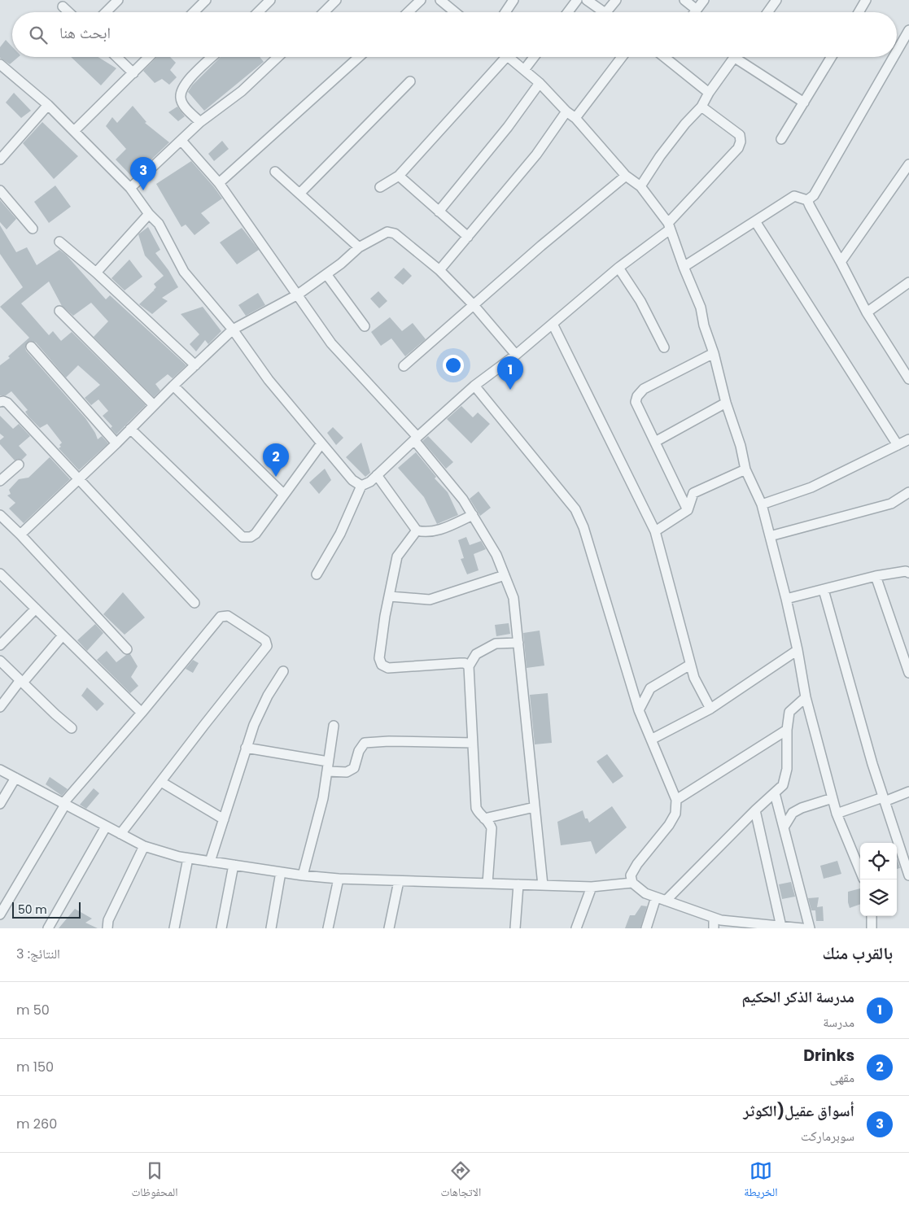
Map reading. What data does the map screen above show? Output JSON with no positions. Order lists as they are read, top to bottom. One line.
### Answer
{"scale_bar":"50 m","page":{"search":"ابحث هنا","pins":["3","1","2"],"scale":"50 m","heading":["بالقرب منك","النتائج: 3"],"list":[{"mark":"1","name":"مدرسة الذكر الحكيم","note":"مدرسة","value":"50 m"},{"mark":"2","name":"Drinks","note":"مقهى","value":"150 m"},{"mark":"3","name":"أسواق عقيل(الكوثر","note":"سوبرماركت","value":"260 m"}],"nav":["الخريطة","الاتجاهات","المحفوظات"]}}
